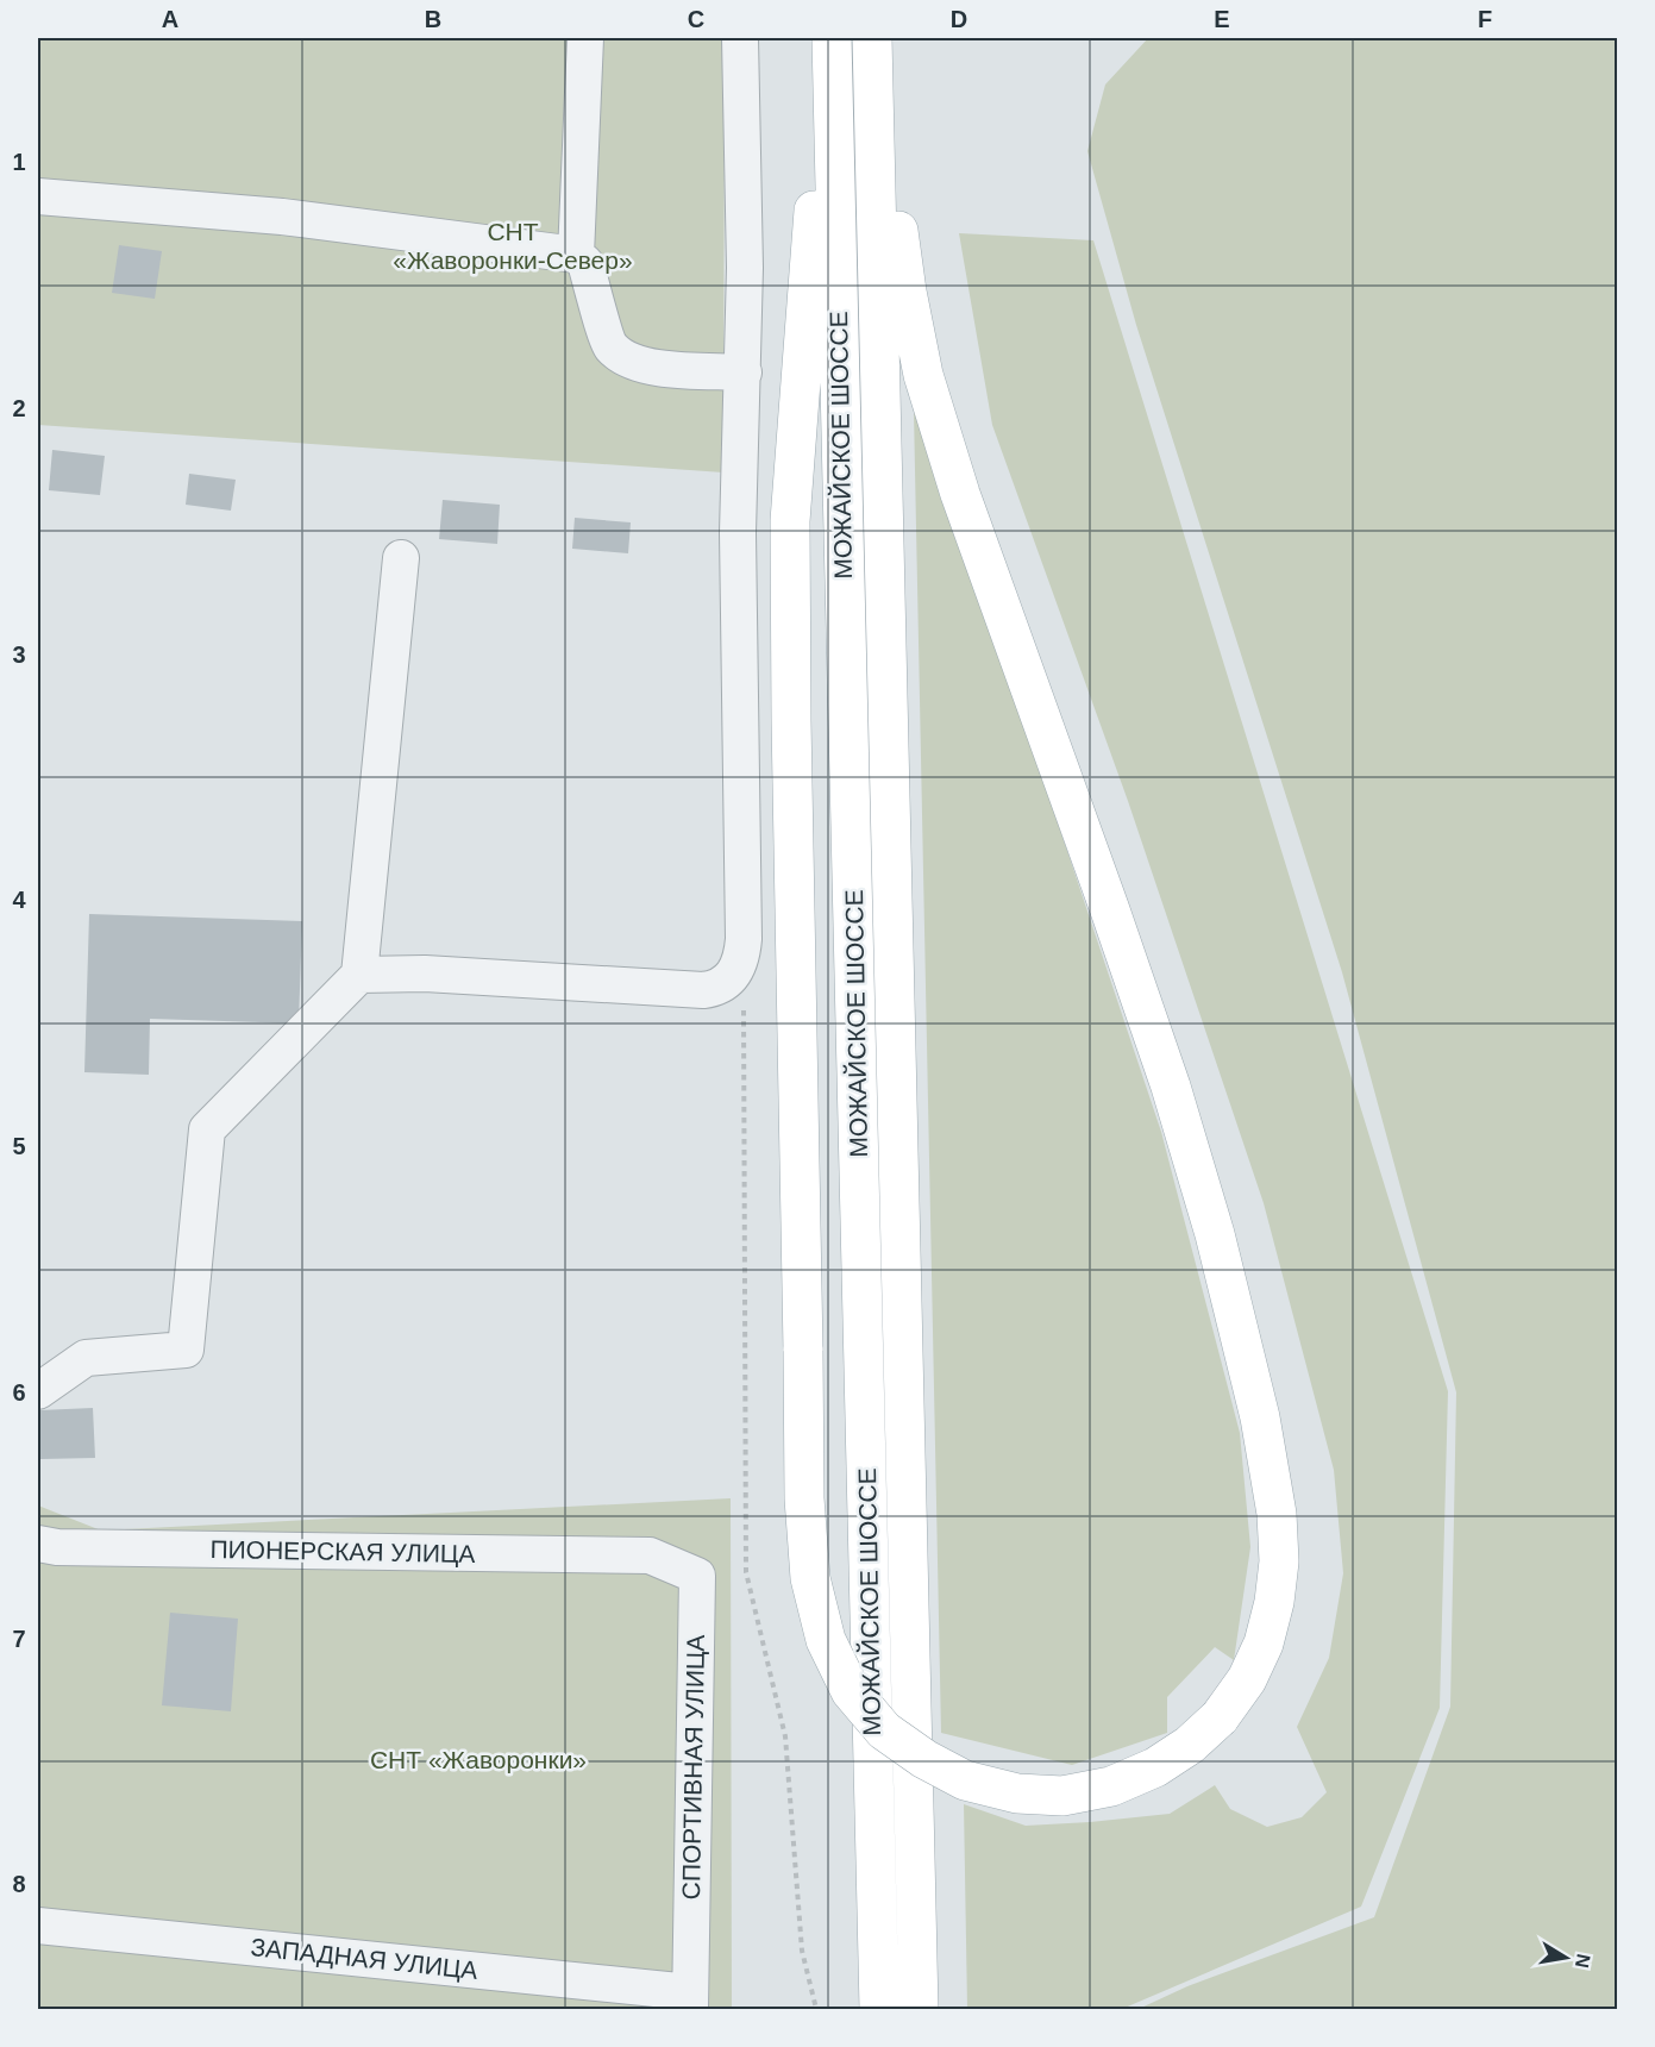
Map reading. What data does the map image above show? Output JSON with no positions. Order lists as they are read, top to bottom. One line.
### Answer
{"streets":{"main road":["МОЖАЙСКОЕ ШОССЕ"],"street":["ПИОНЕРСКАЯ УЛИЦА","СПОРТИВНАЯ УЛИЦА","ЗАПАДНАЯ УЛИЦА"]},"crossings":[["ПИОНЕРСКАЯ УЛИЦА","СПОРТИВНАЯ УЛИЦА"],["СПОРТИВНАЯ УЛИЦА","ЗАПАДНАЯ УЛИЦА"]],"parks":["СНТ «Жаворонки-Север»","СНТ «Жаворонки»"],"north":"right","grid":{"columns":["A","B","C","D","E","F"],"rows":["1","2","3","4","5","6","7","8"]}}
